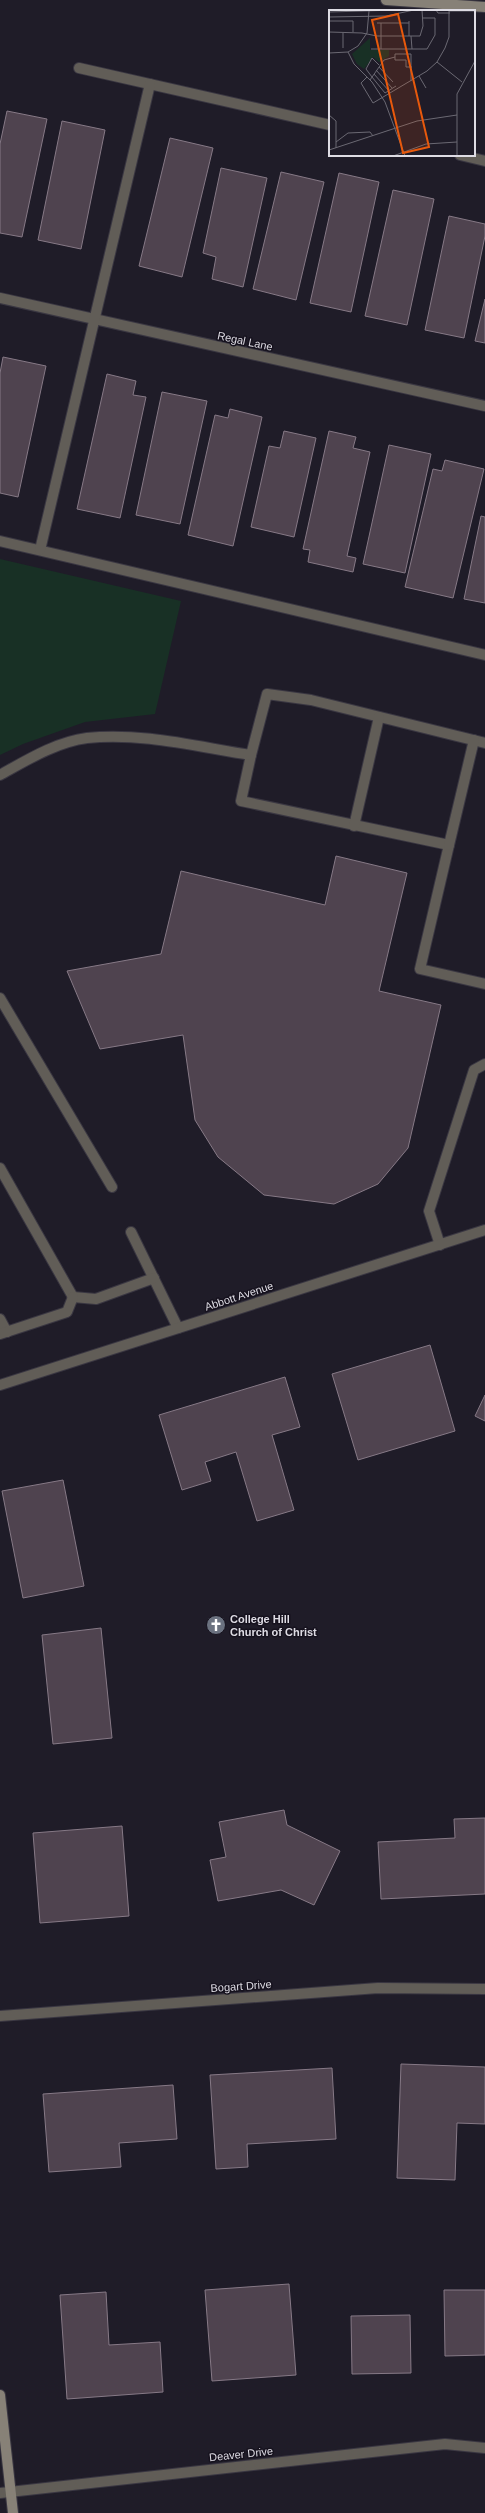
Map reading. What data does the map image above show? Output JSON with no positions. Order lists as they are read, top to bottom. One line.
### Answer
{"streets":{"street":["Regal Lane","Abbott Avenue","Bogart Drive","Deaver Drive"]},"places":{"church":["College Hill Church of Christ"]}}
